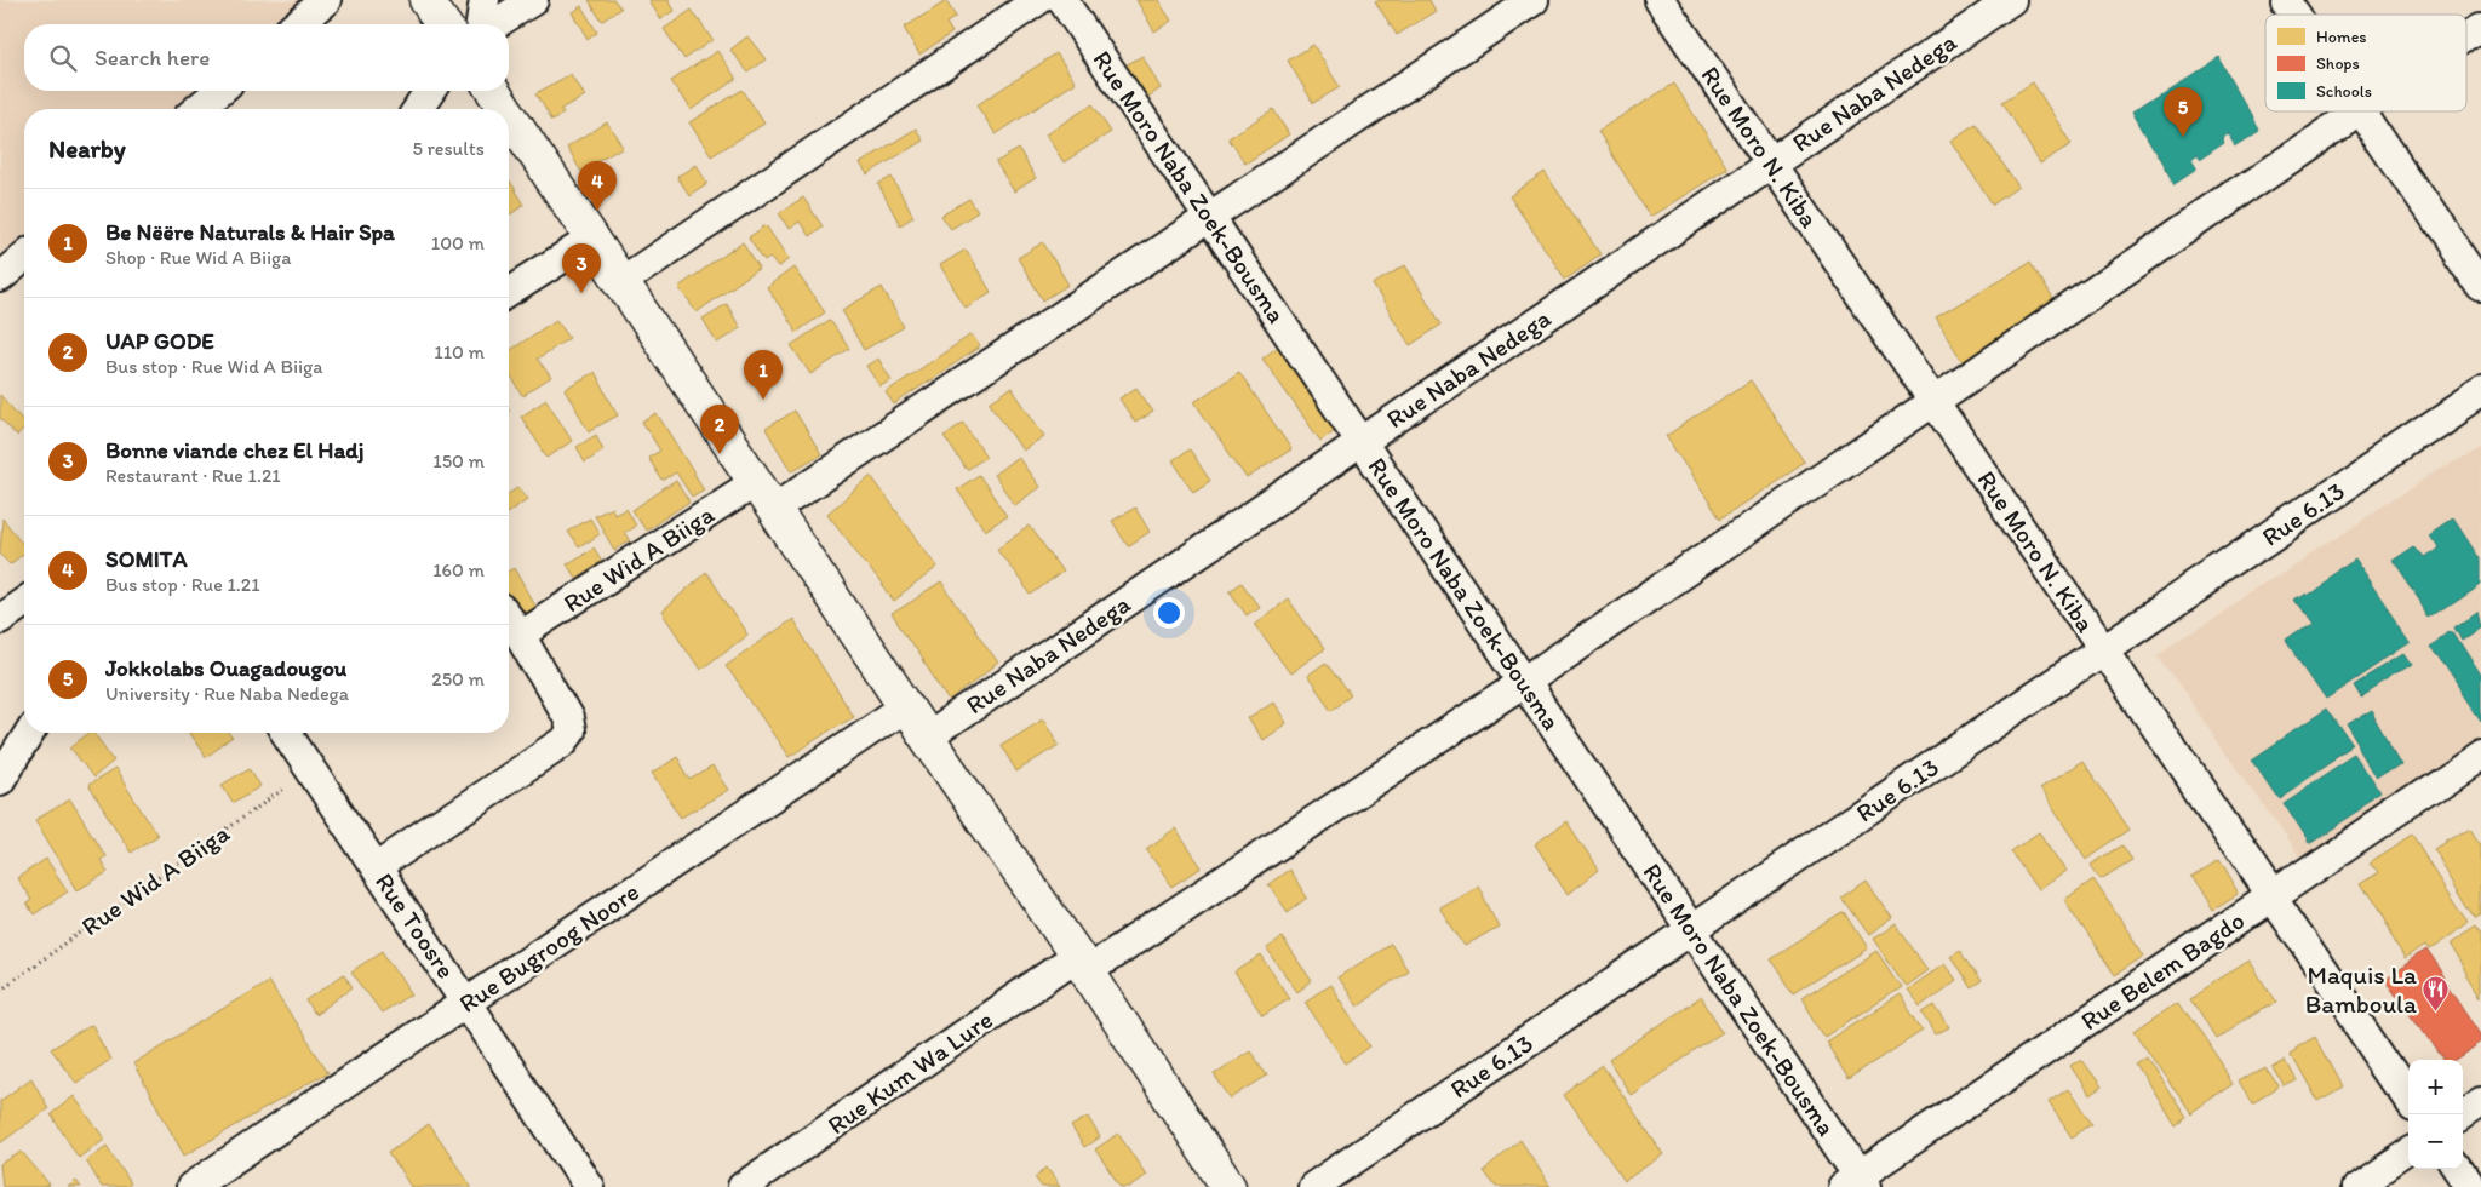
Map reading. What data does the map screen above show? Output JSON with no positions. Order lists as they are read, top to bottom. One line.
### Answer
{"streets":{"street":["Rue Naba Nedega","Rue Moro N. Kiba","Rue Moro Naba Zoek-Bousma","Rue 6.13","Rue Wid A Biiga","Rue Toosre","Rue Bugroog Noore","Rue Belem Bagdo","Rue Kum Wa Lure"]},"crossings":[["Rue Naba Nedega","Rue Moro N. Kiba"],["Rue Naba Nedega","Rue Moro Naba Zoek-Bousma"],["Rue Moro N. Kiba","Rue 6.13"],["Rue Moro N. Kiba","Rue Belem Bagdo"],["Rue Moro N. Kiba","Rue Kum Wa Lure"],["Rue Moro Naba Zoek-Bousma","Rue 6.13"],["Rue Moro Naba Zoek-Bousma","Rue Belem Bagdo"],["Rue Moro Naba Zoek-Bousma","Rue Kum Wa Lure"],["Rue Wid A Biiga","Rue Toosre"],["Rue Toosre","Rue Bugroog Noore"]],"places":{"restaurant":["Maquis La Bamboula"]},"legend":["Homes","Shops","Schools"],"page":{"search":"Search here","pins":["5","4","3","1","2"],"heading":["Nearby","5 results"],"list":[{"mark":"1","name":"Be Nëëre Naturals & Hair Spa","note":"Shop · Rue Wid A Biiga","value":"100 m"},{"mark":"2","name":"UAP GODE","note":"Bus stop · Rue Wid A Biiga","value":"110 m"},{"mark":"3","name":"Bonne viande chez El Hadj","note":"Restaurant · Rue 1.21","value":"150 m"},{"mark":"4","name":"SOMITA","note":"Bus stop · Rue 1.21","value":"160 m"},{"mark":"5","name":"Jokkolabs Ouagadougou","note":"University · Rue Naba Nedega","value":"250 m"}],"map_buttons":["+","−"]}}
